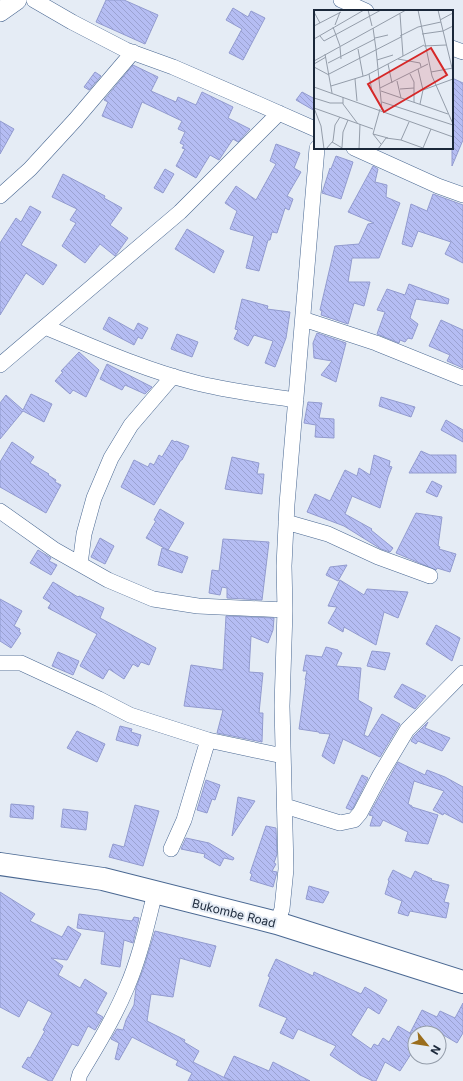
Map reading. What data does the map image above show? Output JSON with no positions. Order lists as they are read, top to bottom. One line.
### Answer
{"streets":{"main road":["Bukombe Road"]},"north":"bottom right"}
